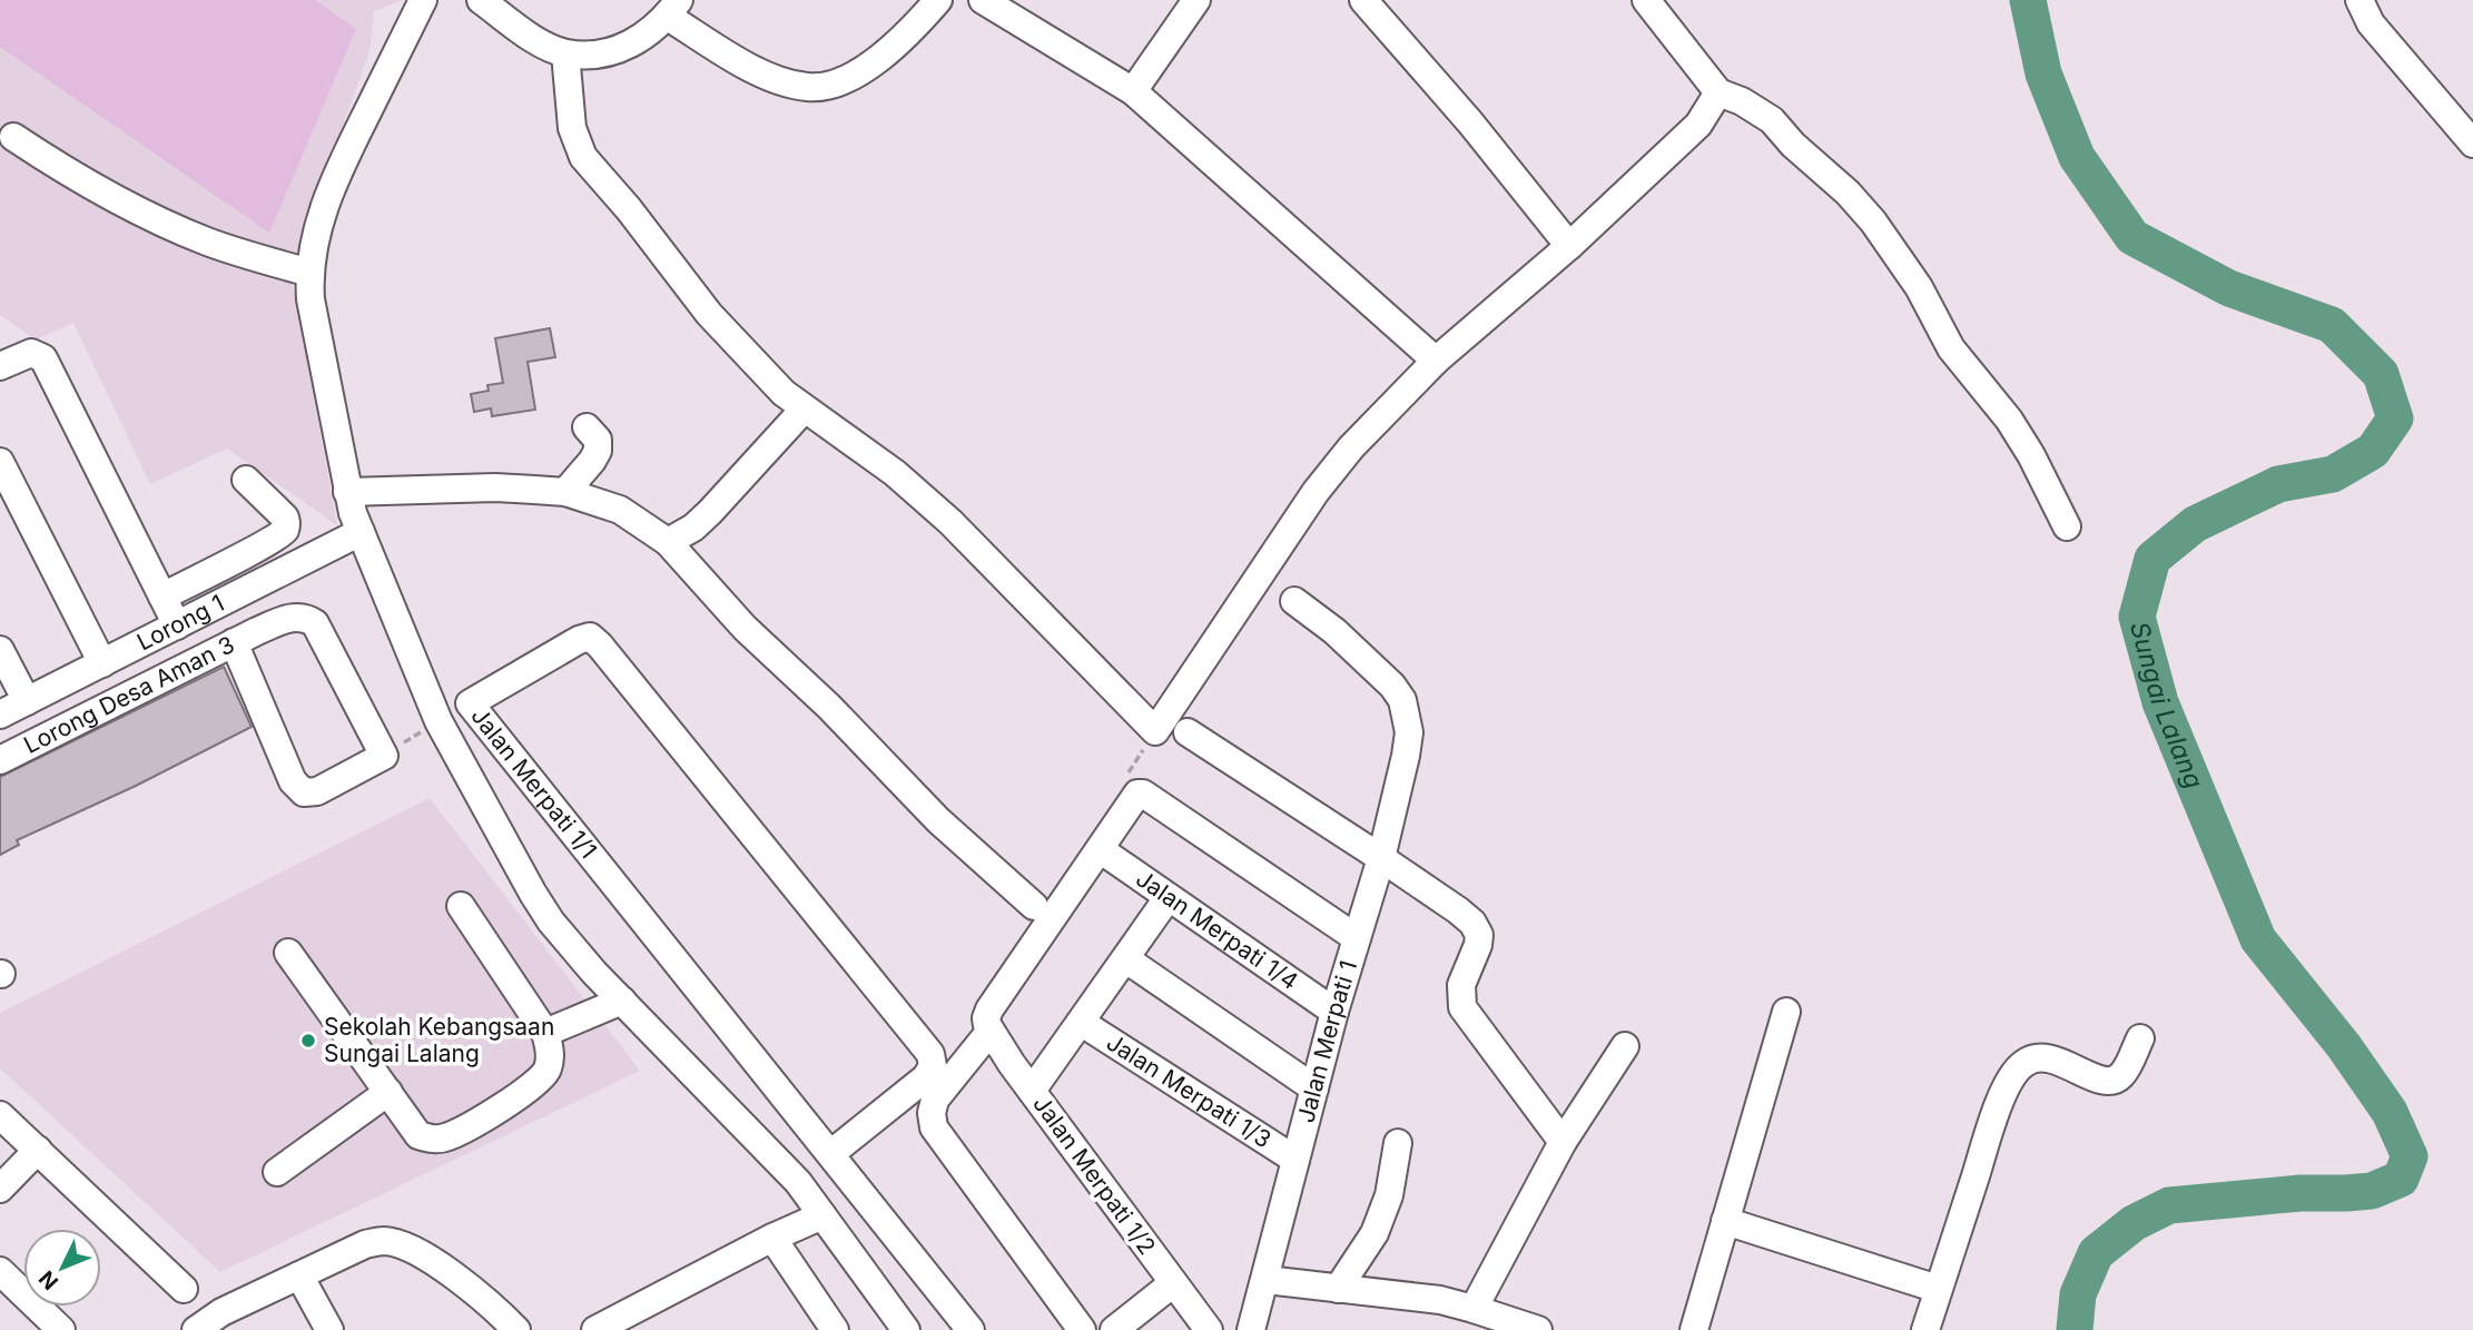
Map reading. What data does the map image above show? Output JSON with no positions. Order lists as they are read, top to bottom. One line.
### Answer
{"streets":{"street":["Lorong 1","Lorong Desa Aman 3","Jalan Merpati 1/1","Jalan Merpati 1/4","Jalan Merpati 1","Jalan Merpati 1/3","Jalan Merpati 1/2"]},"crossings":[["Jalan Merpati 1/4","Jalan Merpati 1"],["Jalan Merpati 1","Jalan Merpati 1/3"]],"water":["Sungai Lalang"],"places":["Sekolah Kebangsaan Sungai Lalang"],"north":"bottom left"}
